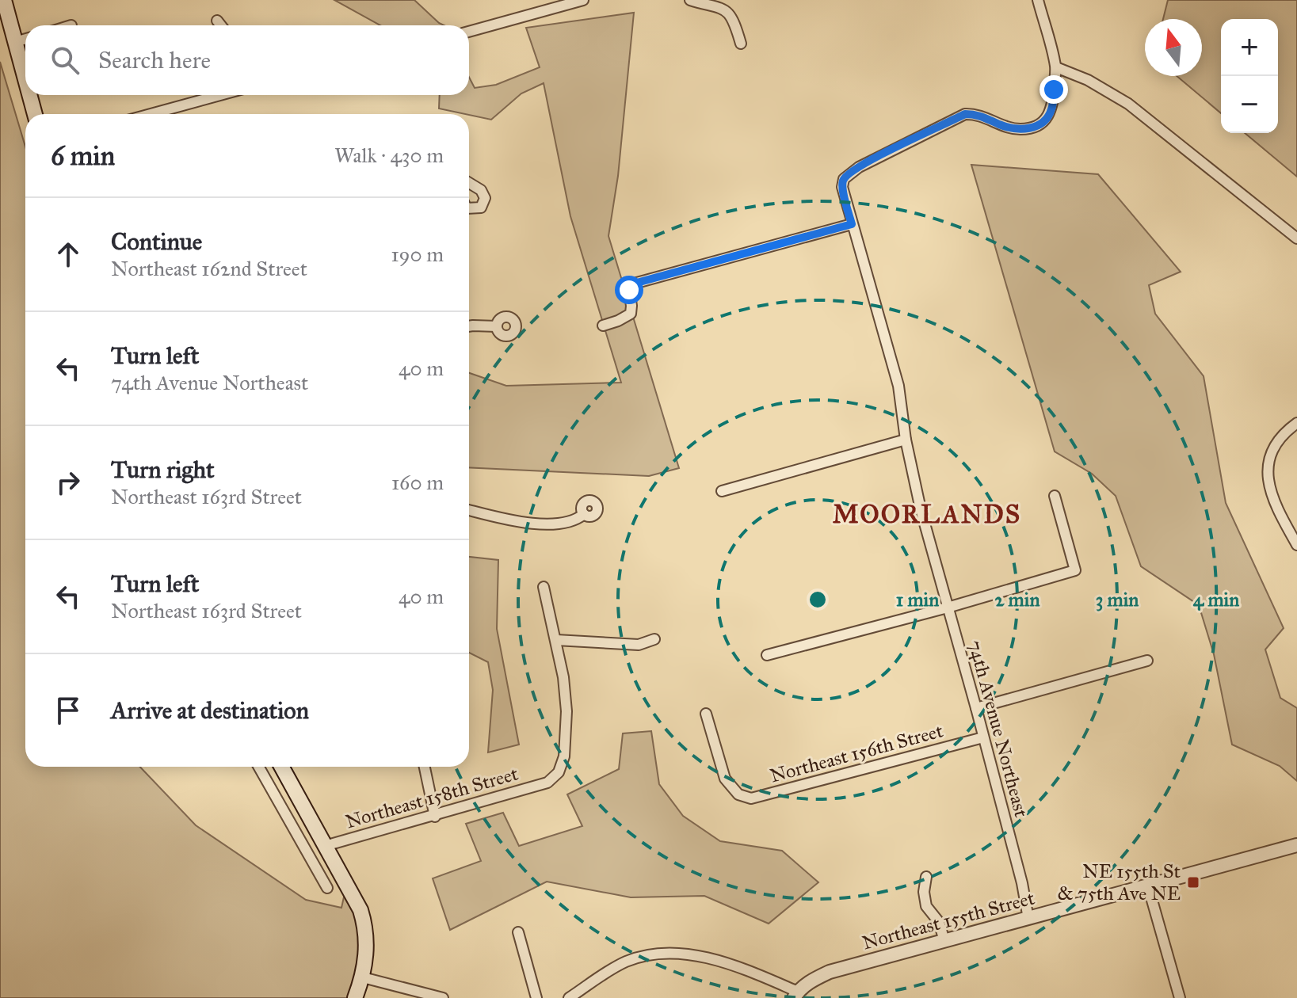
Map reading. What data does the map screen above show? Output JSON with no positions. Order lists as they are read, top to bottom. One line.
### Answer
{"streets":{"street":["74th Avenue Northeast","Northeast 156th Street","Northeast 158th Street","Northeast 155th Street"]},"crossings":[["74th Avenue Northeast","Northeast 156th Street"],["74th Avenue Northeast","Northeast 155th Street"]],"districts":["MOORLANDS"],"places":{"transit":["NE 155th St & 75th Ave NE"]},"north":"top","page":{"map_buttons":["+","−"],"search":"Search here","heading":["6 min","Walk · 430 m"],"list":[["Continue","Northeast 162nd Street","190 m"],["Turn left","74th Avenue Northeast","40 m"],["Turn right","Northeast 163rd Street","160 m"],["Turn left","Northeast 163rd Street","40 m"],"Arrive at destination"]},"rings":["1 min","2 min","3 min","4 min"]}
